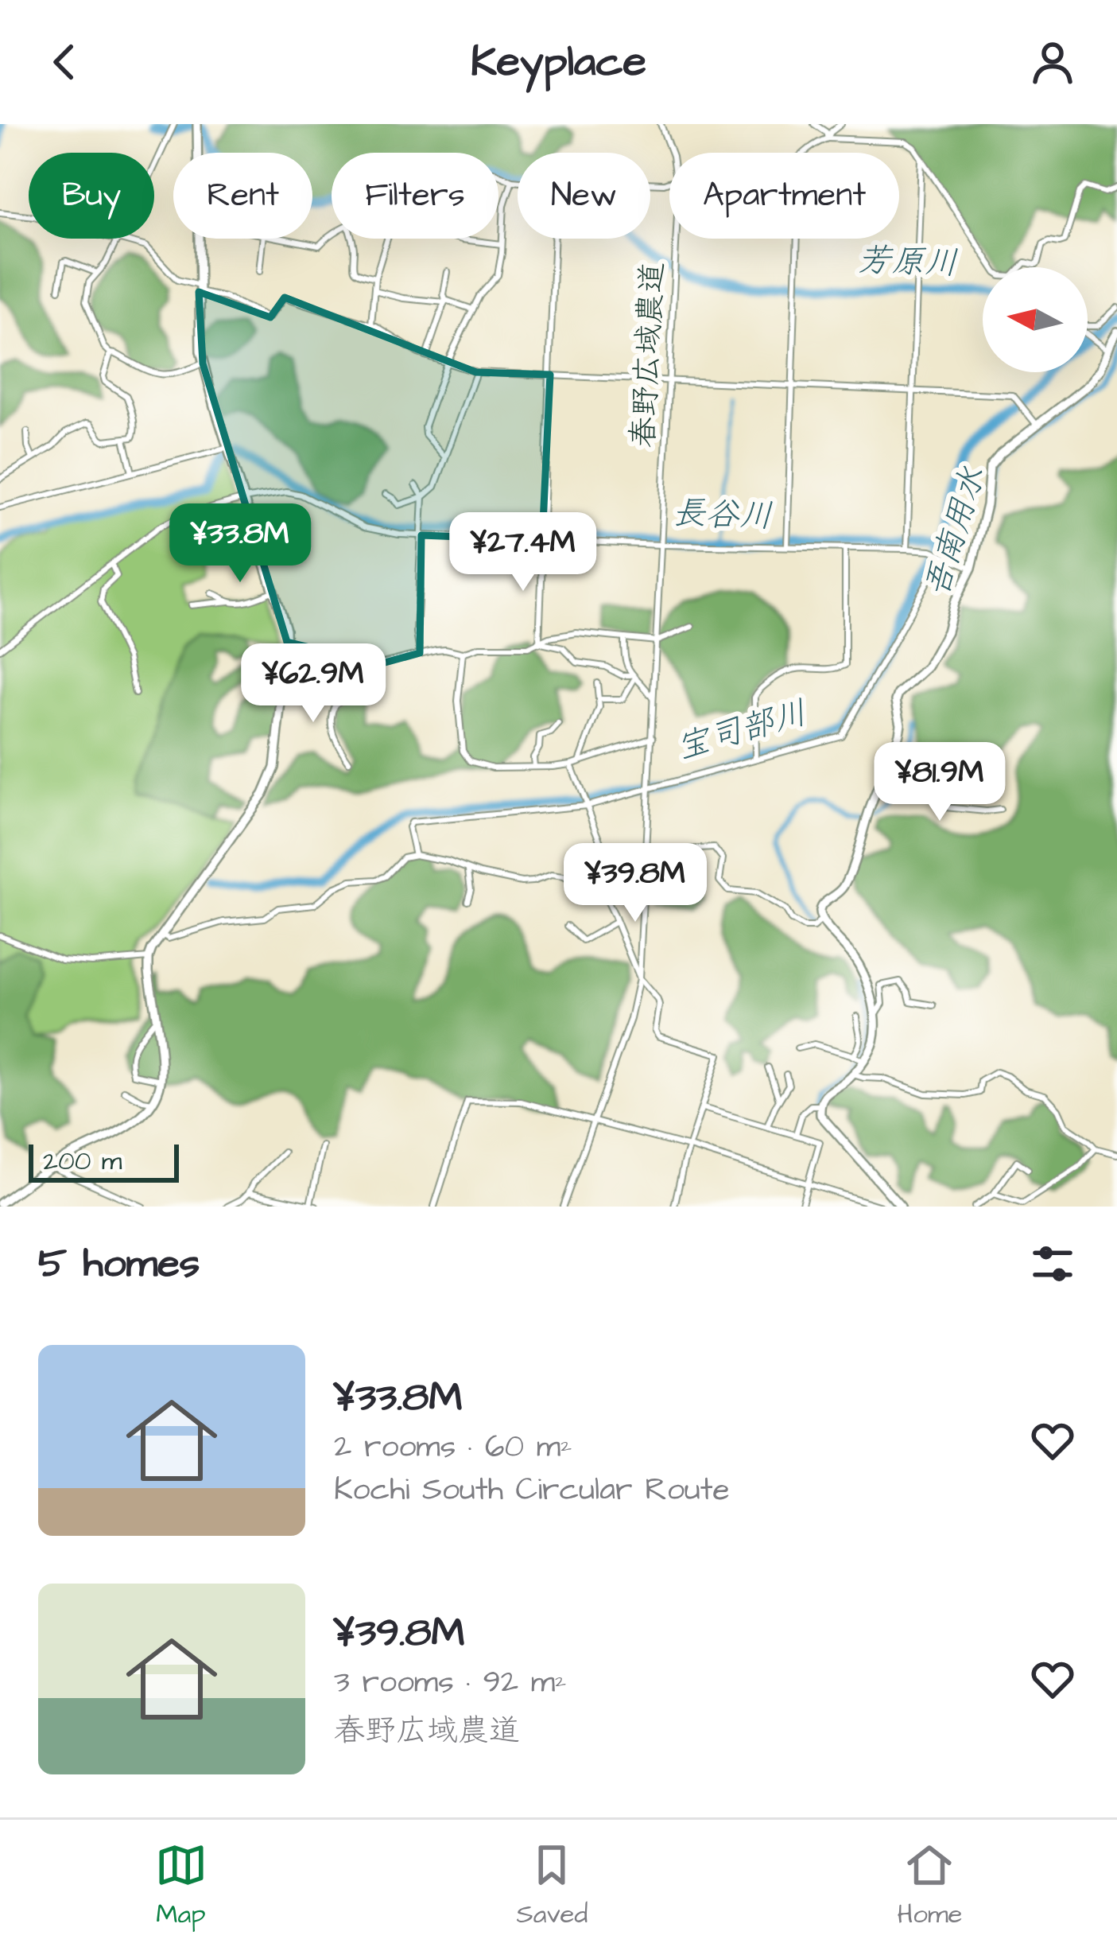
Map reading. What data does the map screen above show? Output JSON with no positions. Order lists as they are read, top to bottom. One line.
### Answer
{"streets":{"street":["春野広域農道"]},"water":["芳原川","長谷川","吾南用水","宝司部川"],"scale_bar":"200 m","north":"left","page":{"header":"Keyplace","chip":["Buy","Rent","Filters","New","Apartment"],"price":["¥33.8M","¥27.4M","¥62.9M","¥81.9M","¥39.8M"],"scale":"200 m","heading":"5 homes","list":[{"name":"¥33.8M","note":"2 rooms · 60 m² · Kochi South Circular Route"},{"name":"¥39.8M","note":"3 rooms · 92 m² · 春野広域農道"}],"tabs":["Map","Saved","Home"]}}
